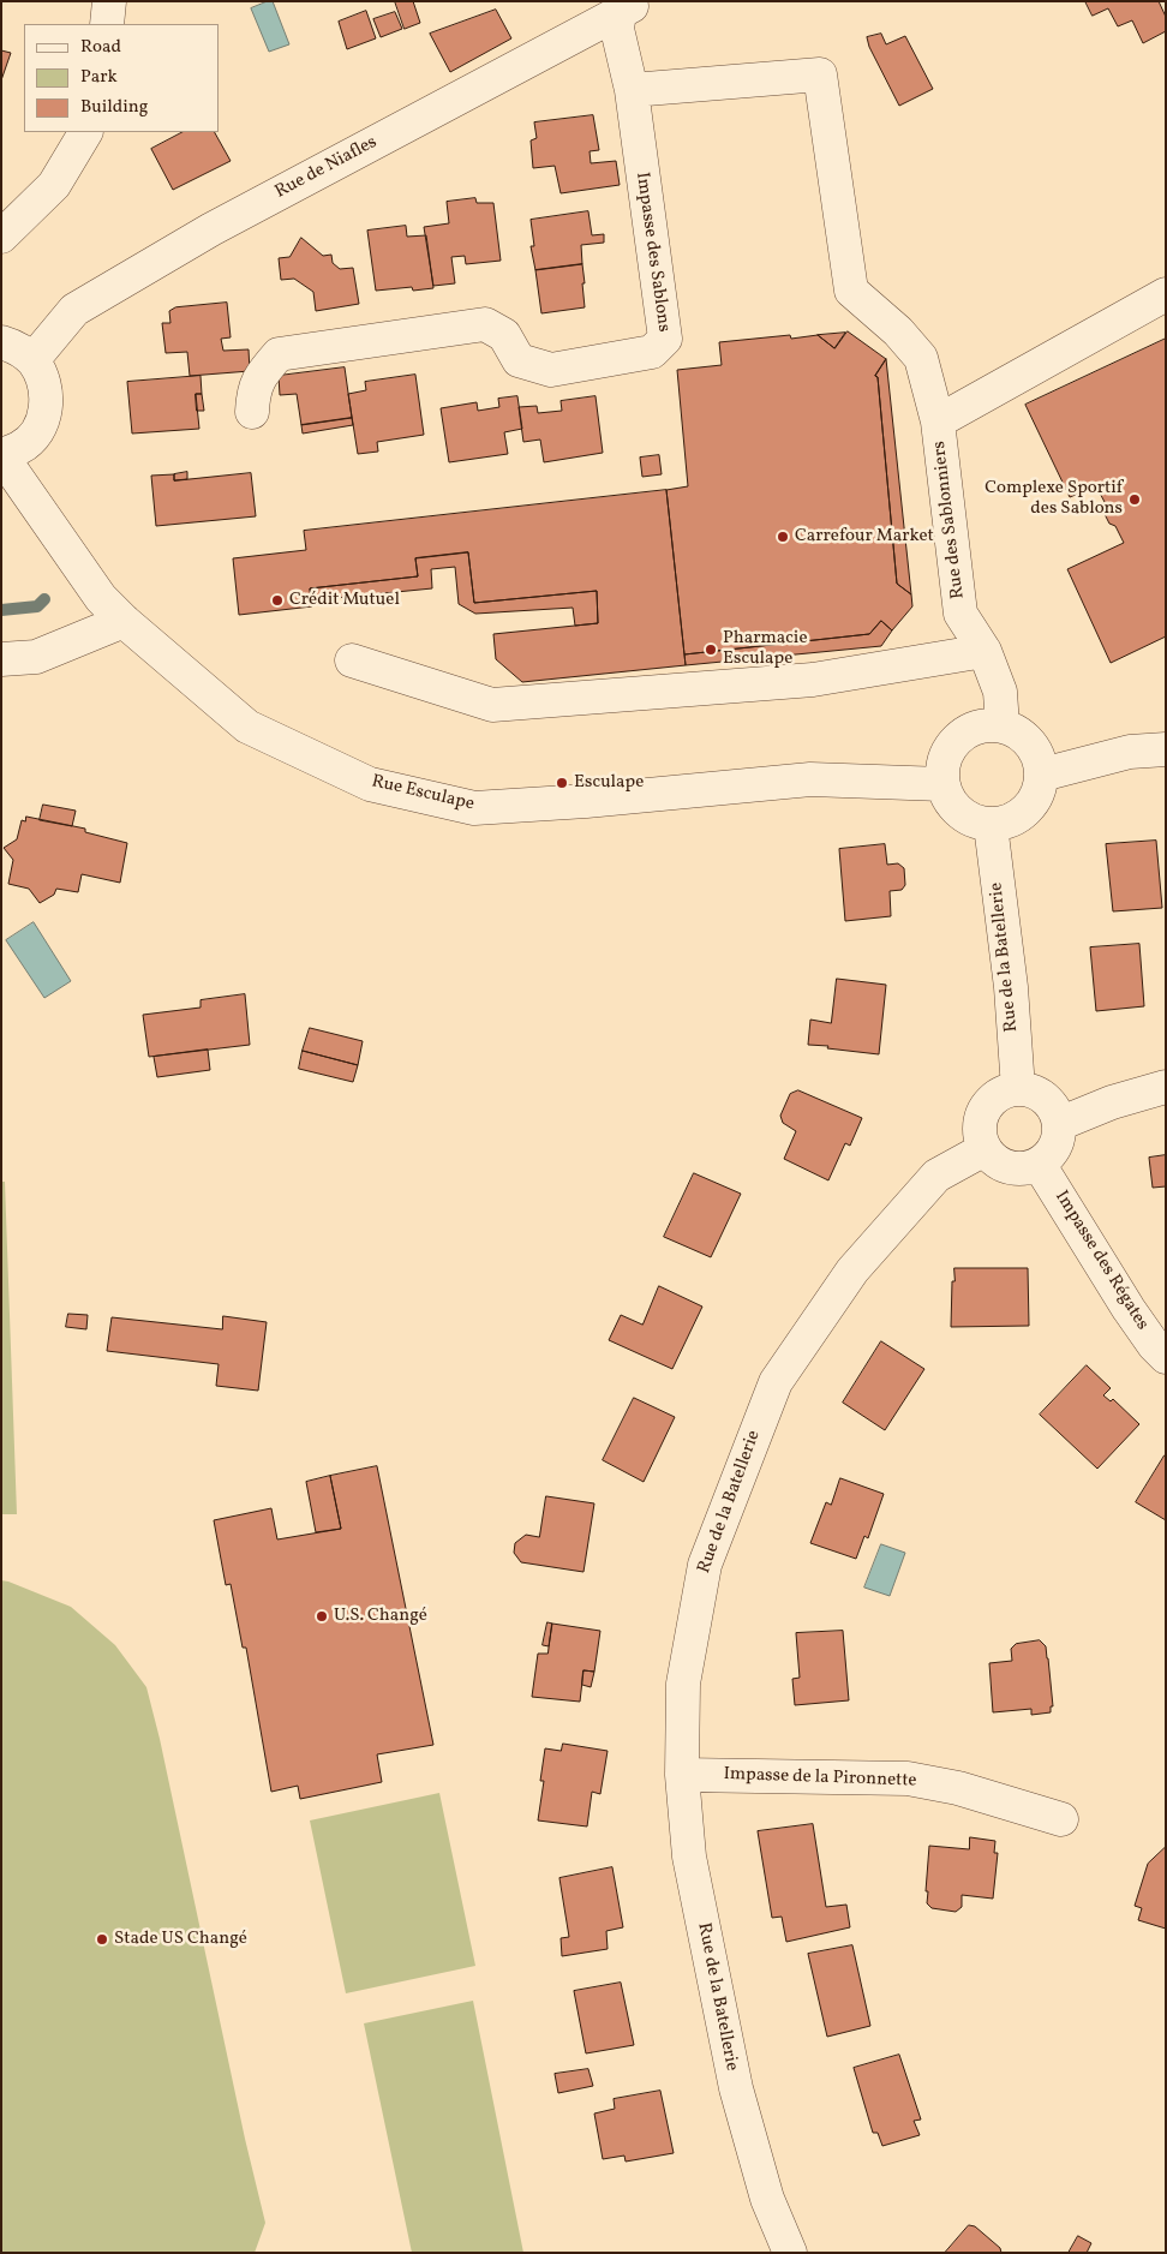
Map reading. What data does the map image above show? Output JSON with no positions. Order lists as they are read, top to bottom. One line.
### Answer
{"streets":{"street":["Rue de Niafles","Impasse des Sablons","Rue des Sablonniers","Rue Esculape","Rue de la Batellerie","Impasse des Régates","Impasse de la Pironnette"]},"crossings":[["Rue de Niafles","Impasse des Sablons"],["Rue des Sablonniers","Rue Esculape"],["Rue des Sablonniers","Rue de la Batellerie"],["Rue Esculape","Rue de la Batellerie"],["Rue de la Batellerie","Impasse des Régates"],["Rue de la Batellerie","Impasse de la Pironnette"]],"places":["Complexe Sportif des Sablons","Carrefour Market","Crédit Mutuel","Pharmacie Esculape","Esculape","U.S. Changé","Stade US Changé"],"legend":["Road","Park","Building"]}
